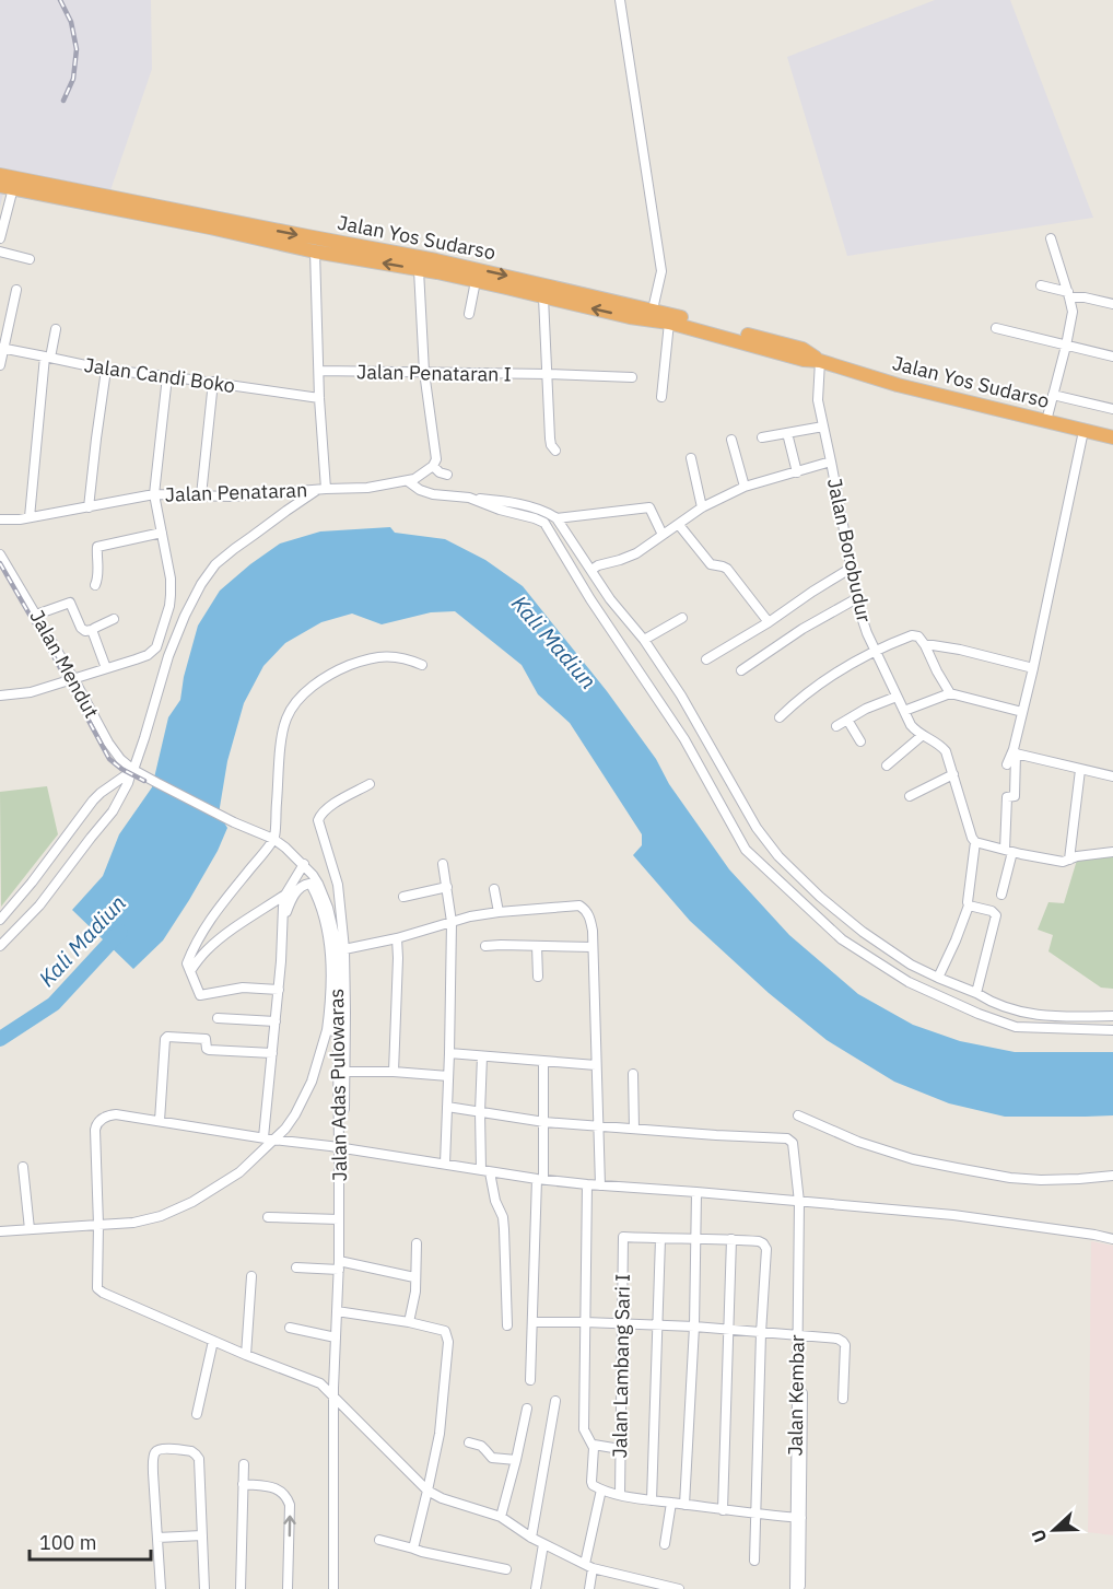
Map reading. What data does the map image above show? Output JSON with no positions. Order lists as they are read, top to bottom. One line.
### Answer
{"streets":{"highway":["Jalan Yos Sudarso"],"street":["Jalan Penataran I","Jalan Candi Boko","Jalan Penataran","Jalan Borobudur","Jalan Mendut","Jalan Adas Pulowaras","Jalan Lambang Sari I","Jalan Kembar"]},"crossings":[["Jalan Yos Sudarso","Jalan Penataran"],["Jalan Yos Sudarso","Jalan Borobudur"],["Jalan Penataran I","Jalan Penataran"],["Jalan Candi Boko","Jalan Penataran"],["Jalan Penataran","Jalan Mendut"],["Jalan Mendut","Jalan Adas Pulowaras"]],"water":["Kali Madiun"],"scale_bar":"100 m","north":"left"}
